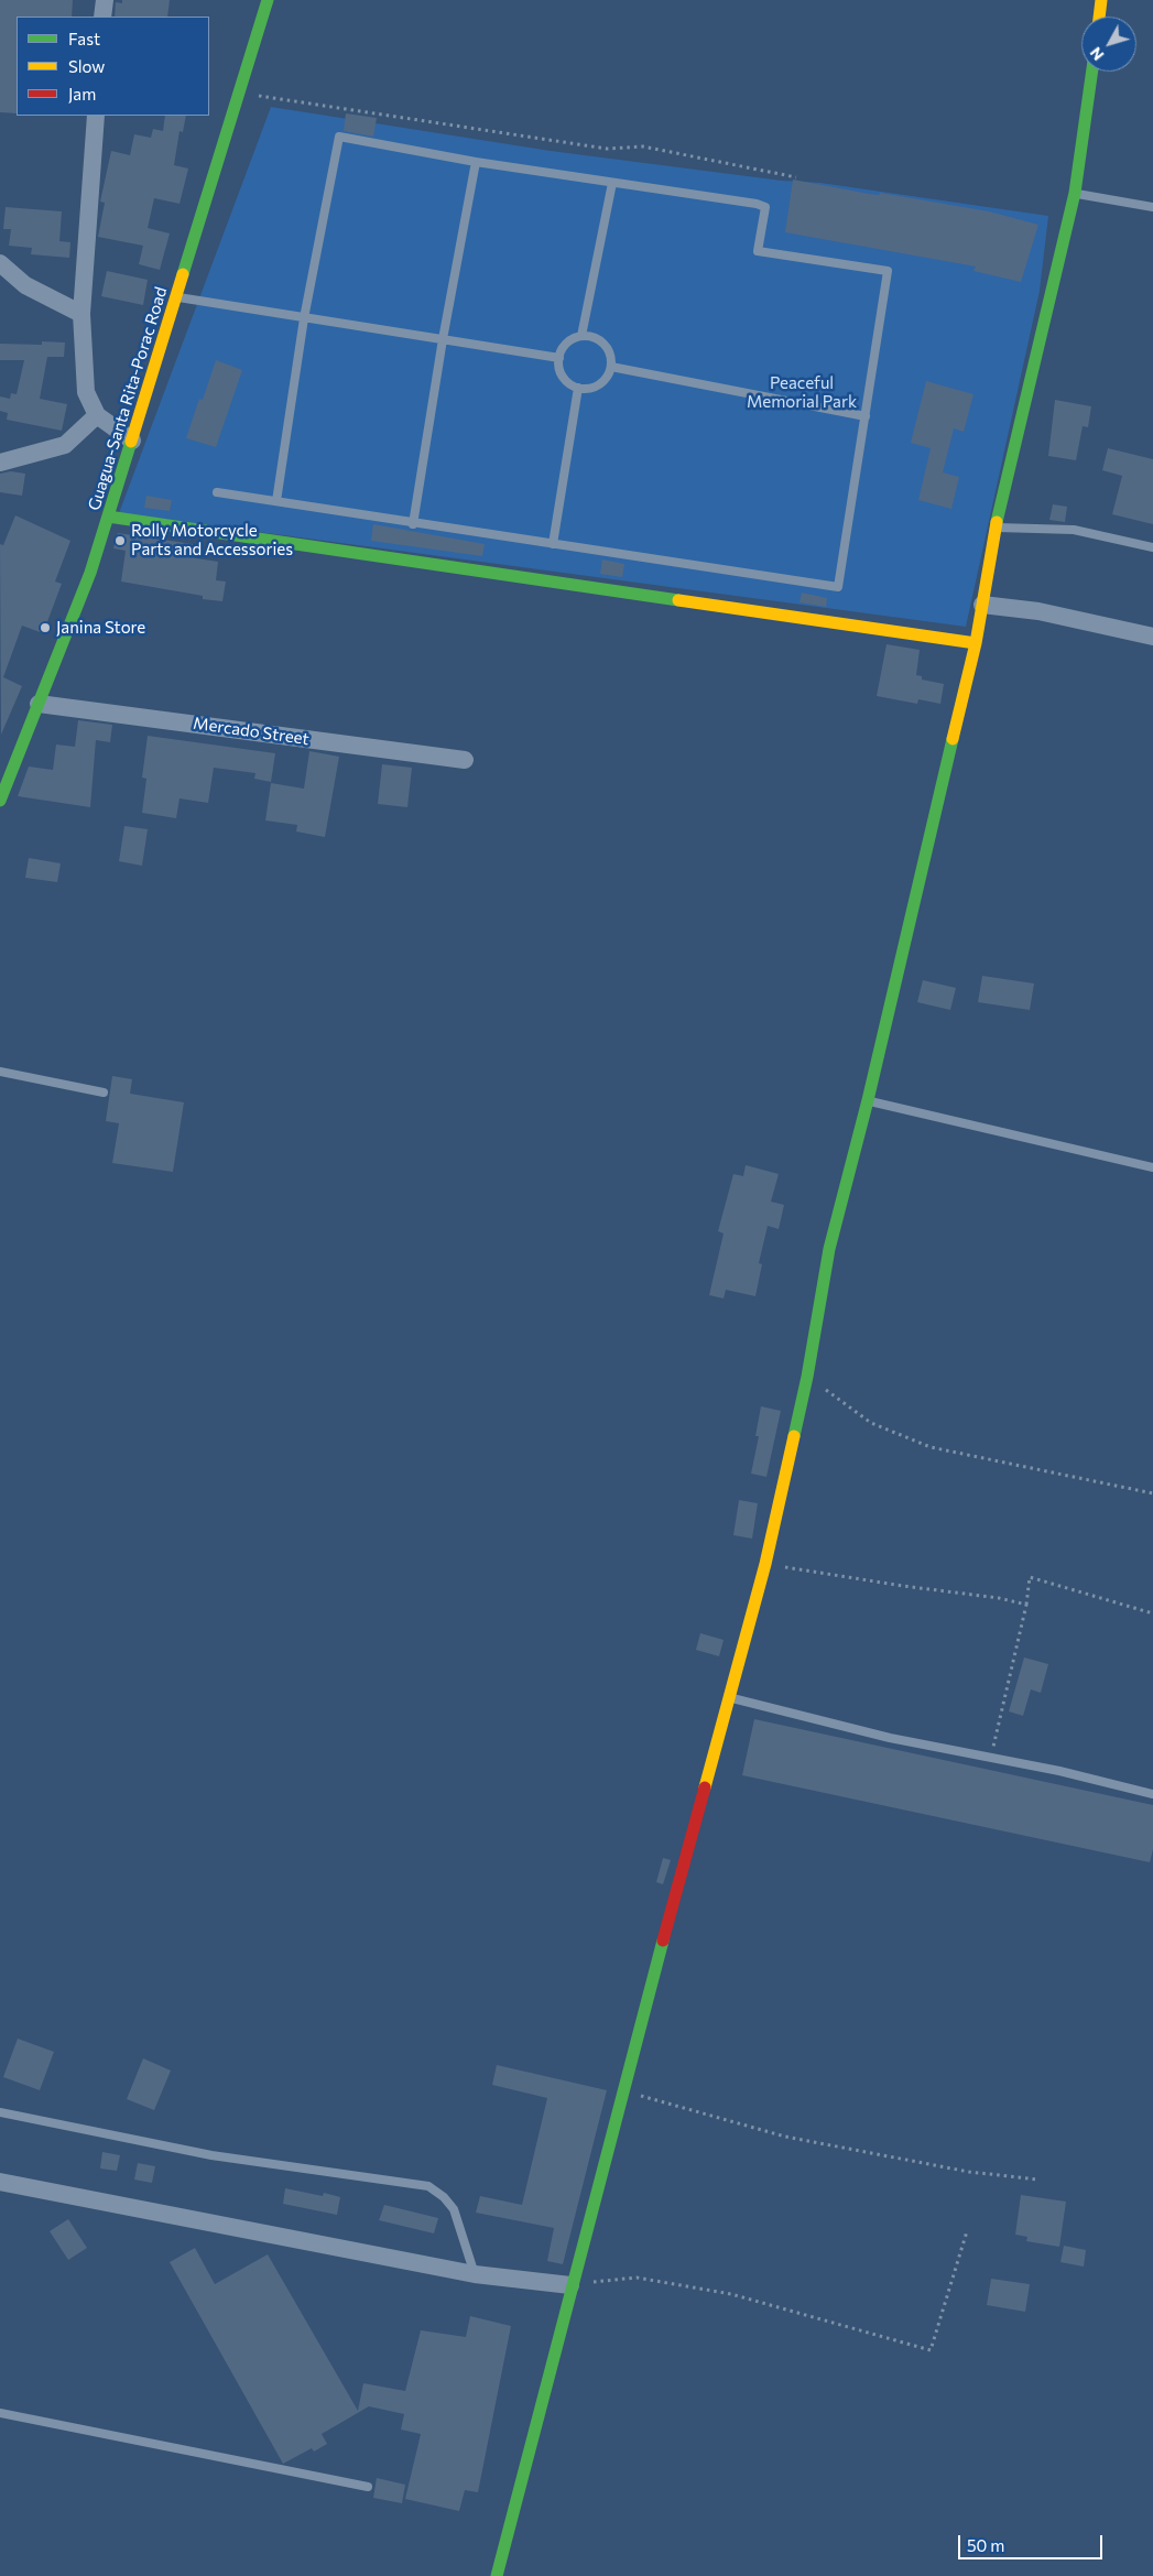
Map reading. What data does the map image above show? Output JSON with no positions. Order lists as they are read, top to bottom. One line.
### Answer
{"streets":{"street":["Guagua-Santa Rita-Porac Road","Mercado Street"]},"crossings":[["Guagua-Santa Rita-Porac Road","Mercado Street"]],"parks":["Peaceful Memorial Park"],"places":["Rolly Motorcycle Parts and Accessories","Janina Store"],"legend":["Fast","Slow","Jam"],"scale_bar":"50 m","north":"bottom left"}
